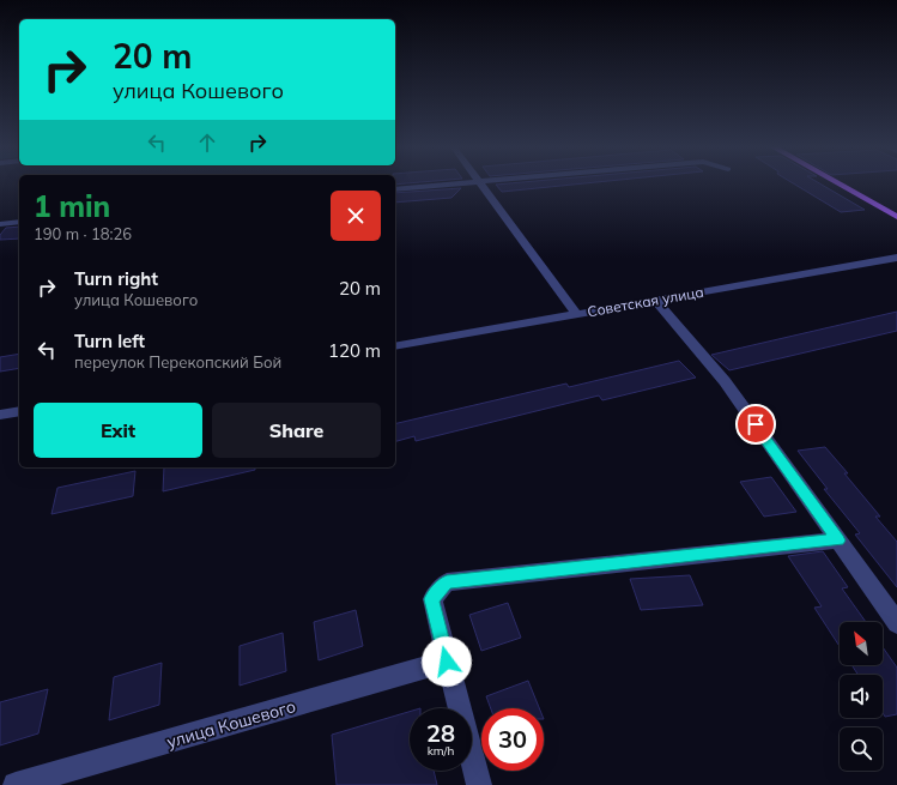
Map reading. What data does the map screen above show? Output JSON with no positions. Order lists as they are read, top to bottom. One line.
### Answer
{"streets":{"street":["Советская улица","улица Кошевого"]},"north":"top left","page":{"turn":["20 m","улица Кошевого"],"heading":["1 min","190 m · 18:26"],"list":[{"name":"Turn right","note":"улица Кошевого","value":"20 m"},{"name":"Turn left","note":"переулок Перекопский Бой","value":"120 m"}],"buttons":["Exit","Share"],"speed":"28 km/h","limit":"30"}}
